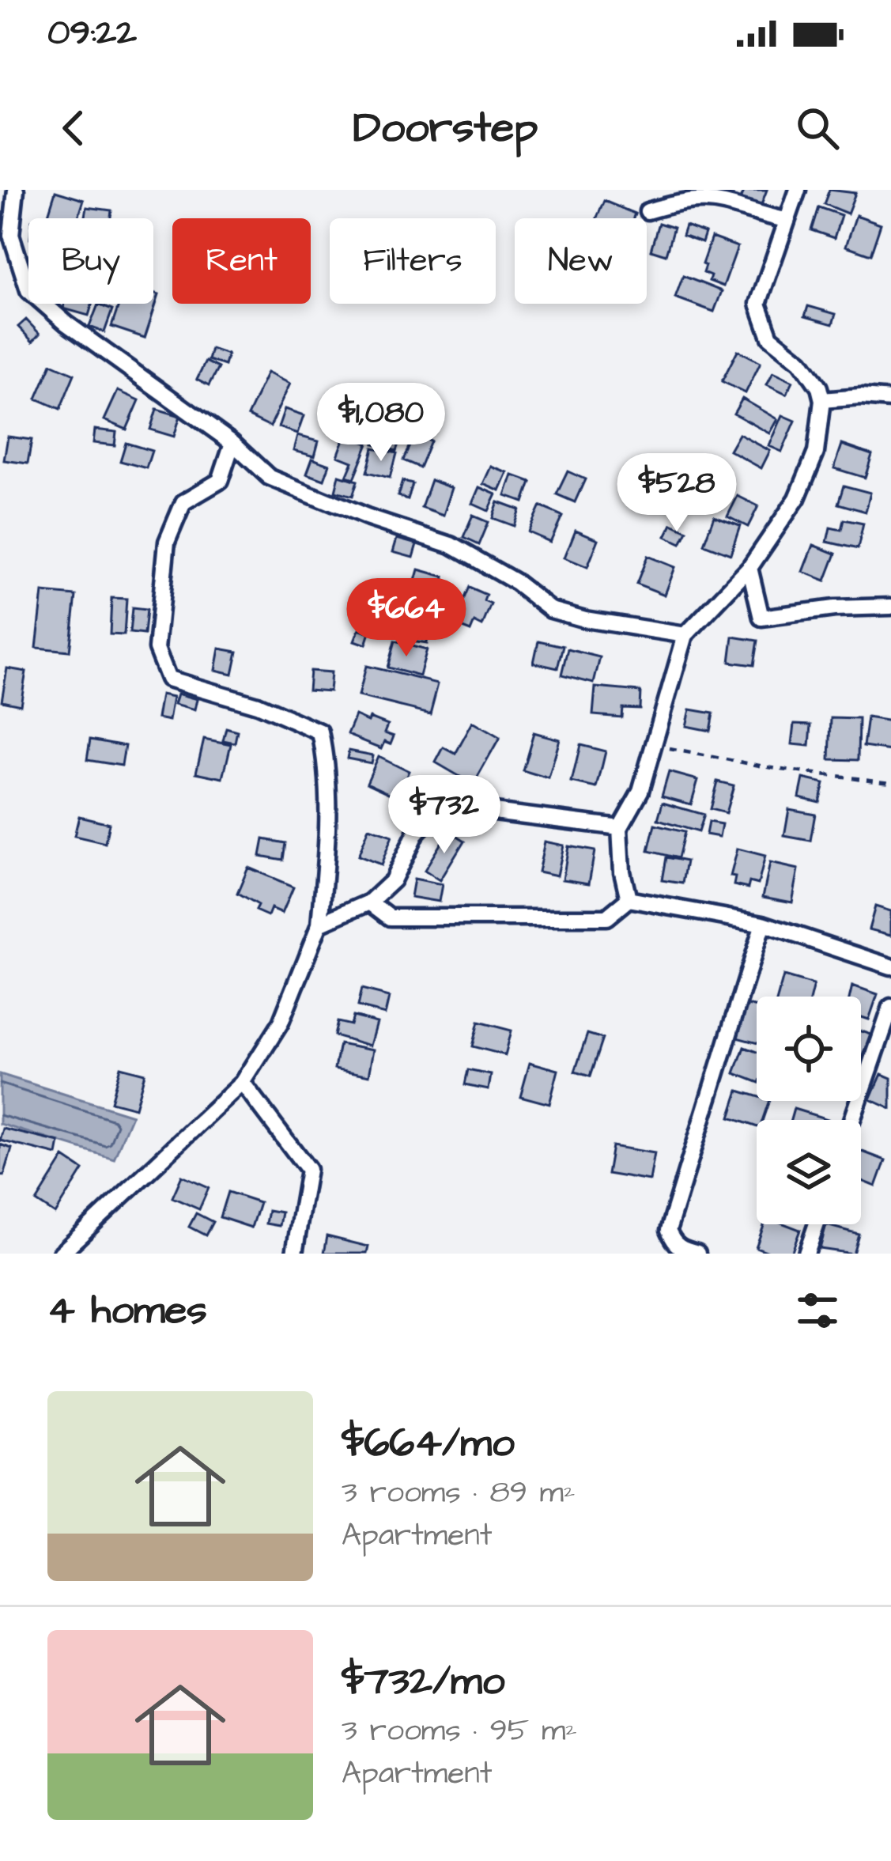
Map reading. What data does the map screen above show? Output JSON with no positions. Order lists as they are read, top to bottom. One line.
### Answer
{"page":{"status":"09:22","header":"Doorstep","chip":["Buy","Rent","Filters","New"],"price":["$1,080","$528","$664","$732"],"heading":"4 homes","list":[{"name":"$664/mo","note":"3 rooms · 89 m² · Apartment"},{"name":"$732/mo","note":"3 rooms · 95 m² · Apartment"}]}}
